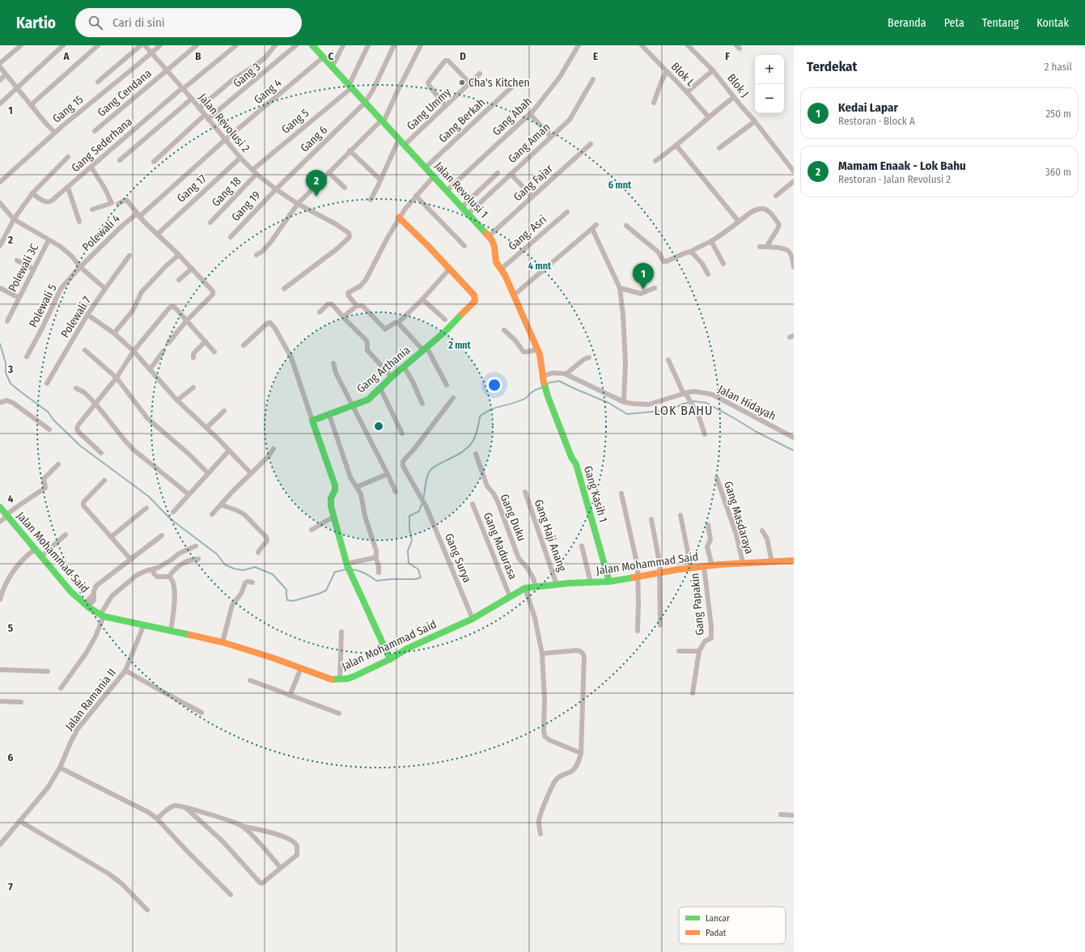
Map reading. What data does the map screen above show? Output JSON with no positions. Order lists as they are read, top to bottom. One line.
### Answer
{"streets":{"street":["Blok L","Gang 3","Blok J","Gang 4","Gang Cendana","Gang 15","Gang Ummy","Gang Abah","Gang Berkah","Gang 5","Jalan Revolusi 2","Gang 6","Gang Aman","Gang Sederhana","Gang Fajar","Gang 17","Jalan Revolusi 1","Gang 18","Gang 19","Polewali 4","Gang. Asri","Polewali 3C","Polewali 5","Polewali 7","Gang Arthania","Jalan Hidayah","Gang Kasih 1","Gang Duku","Gang Masdaraya","Gang Haji Anang","Gang Madurasa","Jalan Mohammad Said","Gang Surya","Gang Papakin","Jalan Ramania II"]},"crossings":[["Gang 3","Jalan Revolusi 2"],["Gang 4","Jalan Revolusi 2"],["Gang 4","Jalan Revolusi 1"],["Gang 4","Polewali 4"],["Gang Cendana","Jalan Revolusi 2"],["Gang 15","Jalan Revolusi 2"],["Gang Ummy","Jalan Revolusi 1"],["Gang Abah","Jalan Revolusi 1"],["Gang Berkah","Jalan Revolusi 1"],["Gang 5","Jalan Revolusi 2"],["Gang 5","Jalan Revolusi 1"],["Jalan Revolusi 2","Gang 6"],["Jalan Revolusi 2","Gang Sederhana"],["Jalan Revolusi 2","Gang 17"],["Jalan Revolusi 2","Gang 18"],["Jalan Revolusi 2","Gang 19"],["Gang 6","Jalan Revolusi 1"],["Gang 6","Gang 19"],["Gang Aman","Jalan Revolusi 1"],["Gang Fajar","Jalan Revolusi 1"],["Jalan Revolusi 1","Gang. Asri"],["Jalan Revolusi 1","Jalan Hidayah"],["Jalan Revolusi 1","Gang Kasih 1"],["Polewali 4","Polewali 5"],["Polewali 4","Polewali 7"],["Polewali 3C","Polewali 7"],["Polewali 5","Polewali 7"],["Jalan Hidayah","Gang Kasih 1"],["Gang Kasih 1","Jalan Mohammad Said"],["Gang Duku","Jalan Mohammad Said"],["Gang Masdaraya","Jalan Mohammad Said"],["Gang Haji Anang","Jalan Mohammad Said"],["Gang Madurasa","Jalan Mohammad Said"],["Jalan Mohammad Said","Gang Surya"],["Jalan Mohammad Said","Gang Papakin"],["Jalan Mohammad Said","Jalan Ramania II"]],"districts":["LOK BAHU"],"places":["Cha's Kitchen"],"legend":["Lancar","Padat"],"page":{"header":"Kartio","search":"Cari di sini","nav":["Beranda","Peta","Tentang","Kontak"],"heading":["Terdekat","2 hasil"],"map_buttons":["+","−"],"list":[{"mark":"1","name":"Kedai Lapar","note":"Restoran · Block A","value":"250 m"},{"mark":"2","name":"Mamam Enaak - Lok Bahu","note":"Restoran · Jalan Revolusi 2","value":"360 m"}],"pins":["2","1"]},"grid":{"columns":["A","B","C","D","E","F"],"rows":["1","2","3","4","5","6","7"]},"rings":["6 mnt","4 mnt","2 mnt"]}
